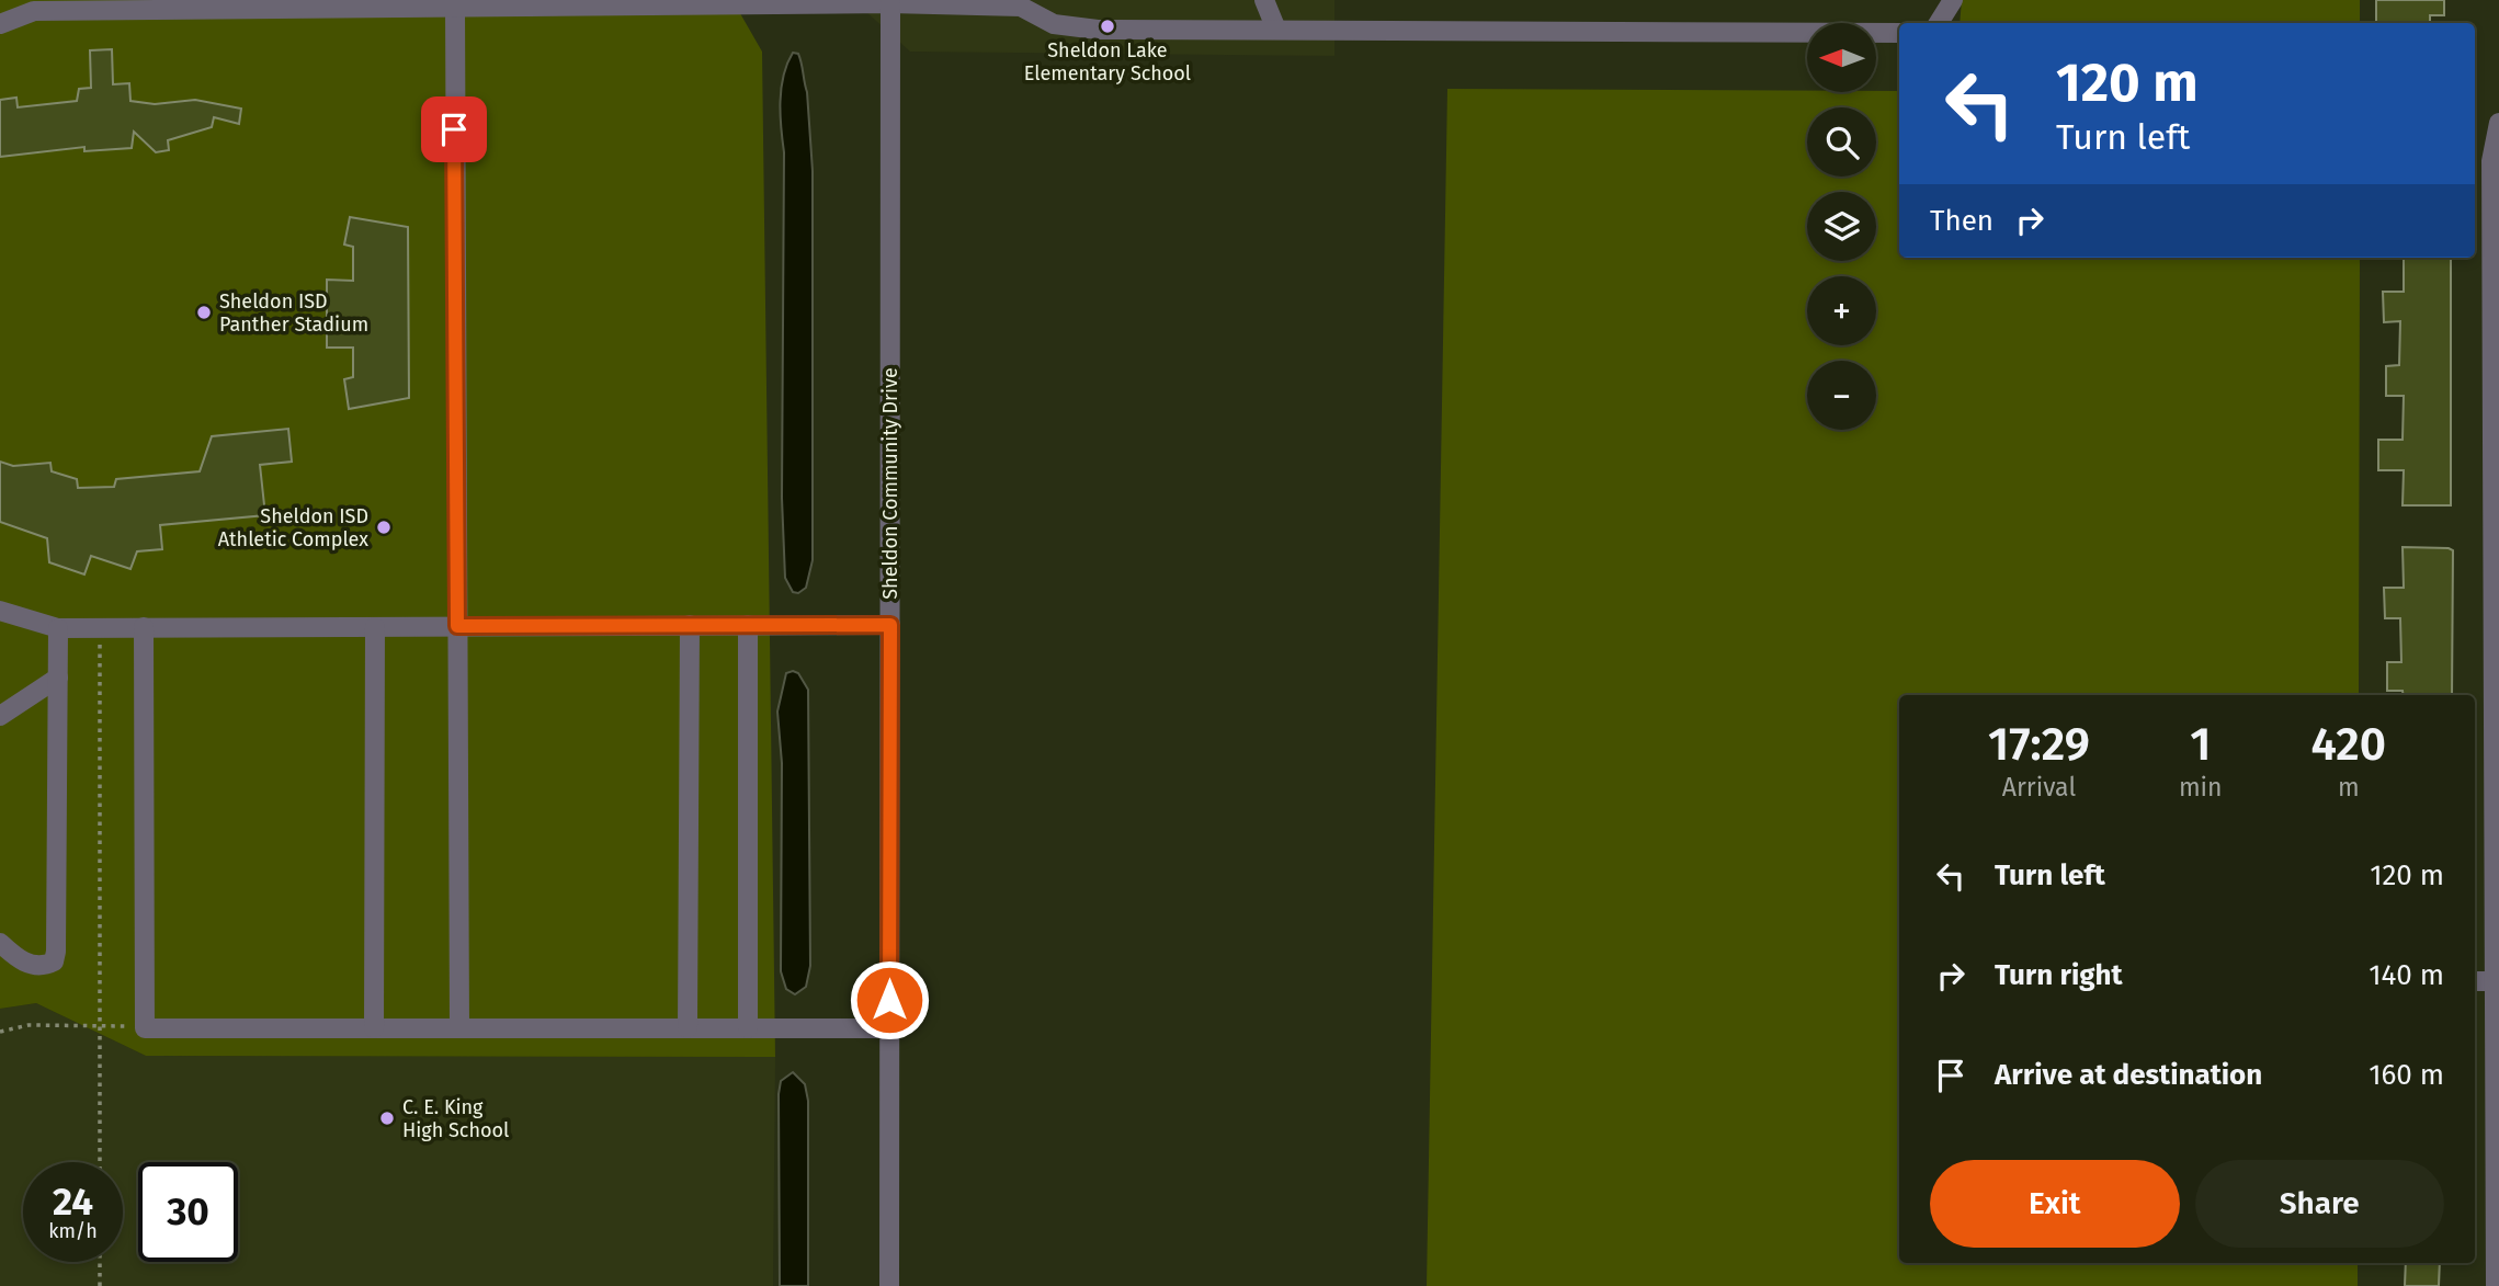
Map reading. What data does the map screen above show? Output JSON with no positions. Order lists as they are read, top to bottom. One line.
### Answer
{"streets":{"street":["Sheldon Community Drive"]},"places":["Sheldon Lake Elementary School","Sheldon ISD Panther Stadium","Sheldon ISD Athletic Complex","C. E. King High School"],"north":"left","page":{"map_buttons":["+","−"],"turn":["120 m","Turn left"],"then":"Then","eta":["17:29","Arrival","1","min","420","m"],"list":[{"name":"Turn left","value":"120 m"},{"name":"Turn right","value":"140 m"},{"name":"Arrive at destination","value":"160 m"}],"buttons":["Exit","Share"],"speed":"24 km/h","limit":"30"}}
